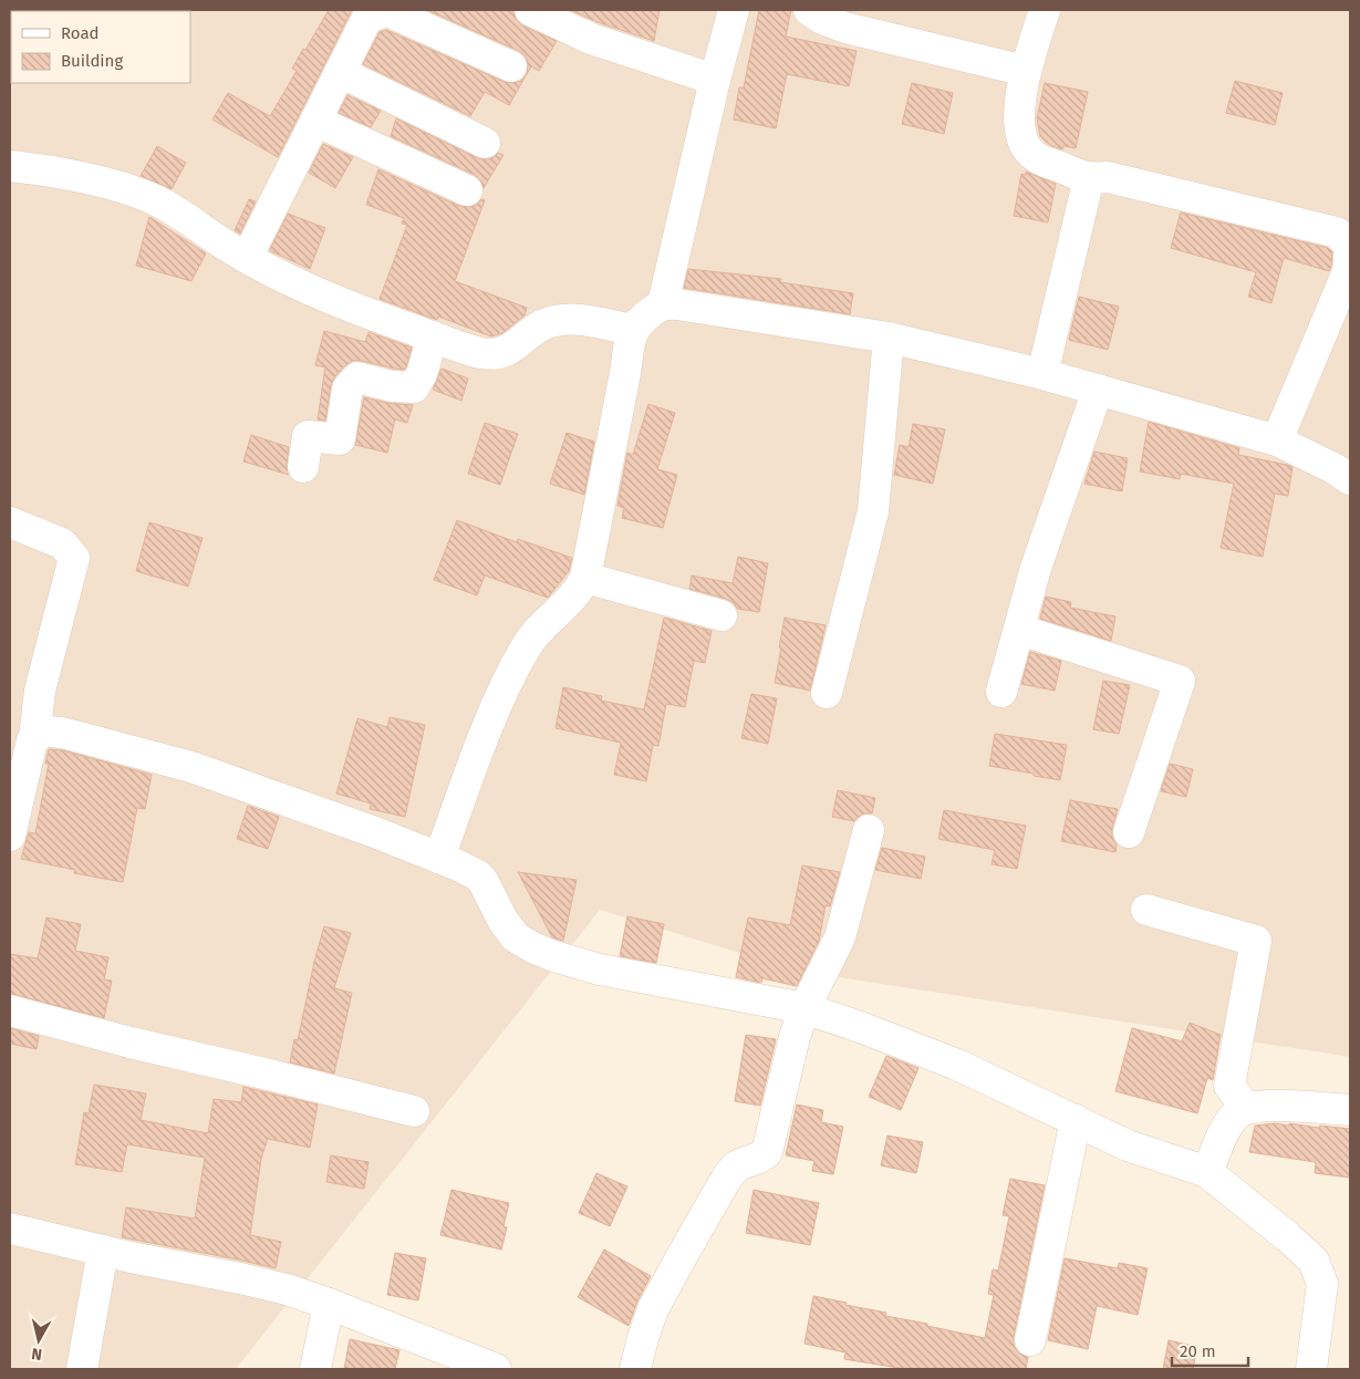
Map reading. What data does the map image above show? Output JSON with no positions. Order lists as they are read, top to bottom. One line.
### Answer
{"legend":["Road","Building"],"scale_bar":"20 m","north":"bottom"}
